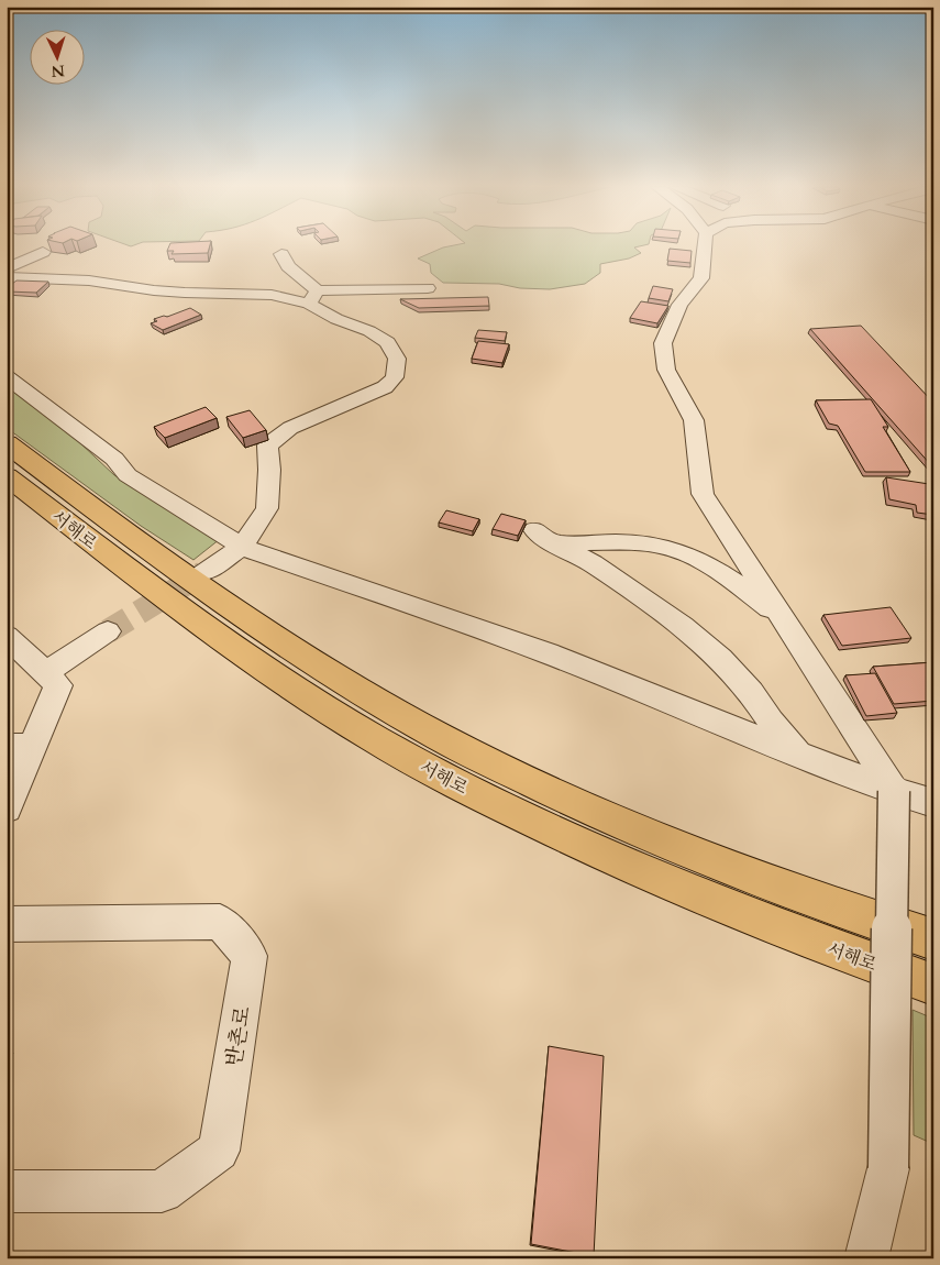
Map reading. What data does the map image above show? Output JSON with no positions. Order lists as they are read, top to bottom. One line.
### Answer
{"streets":{"highway":["서해로"],"street":["반촌로"]},"north":"bottom"}
